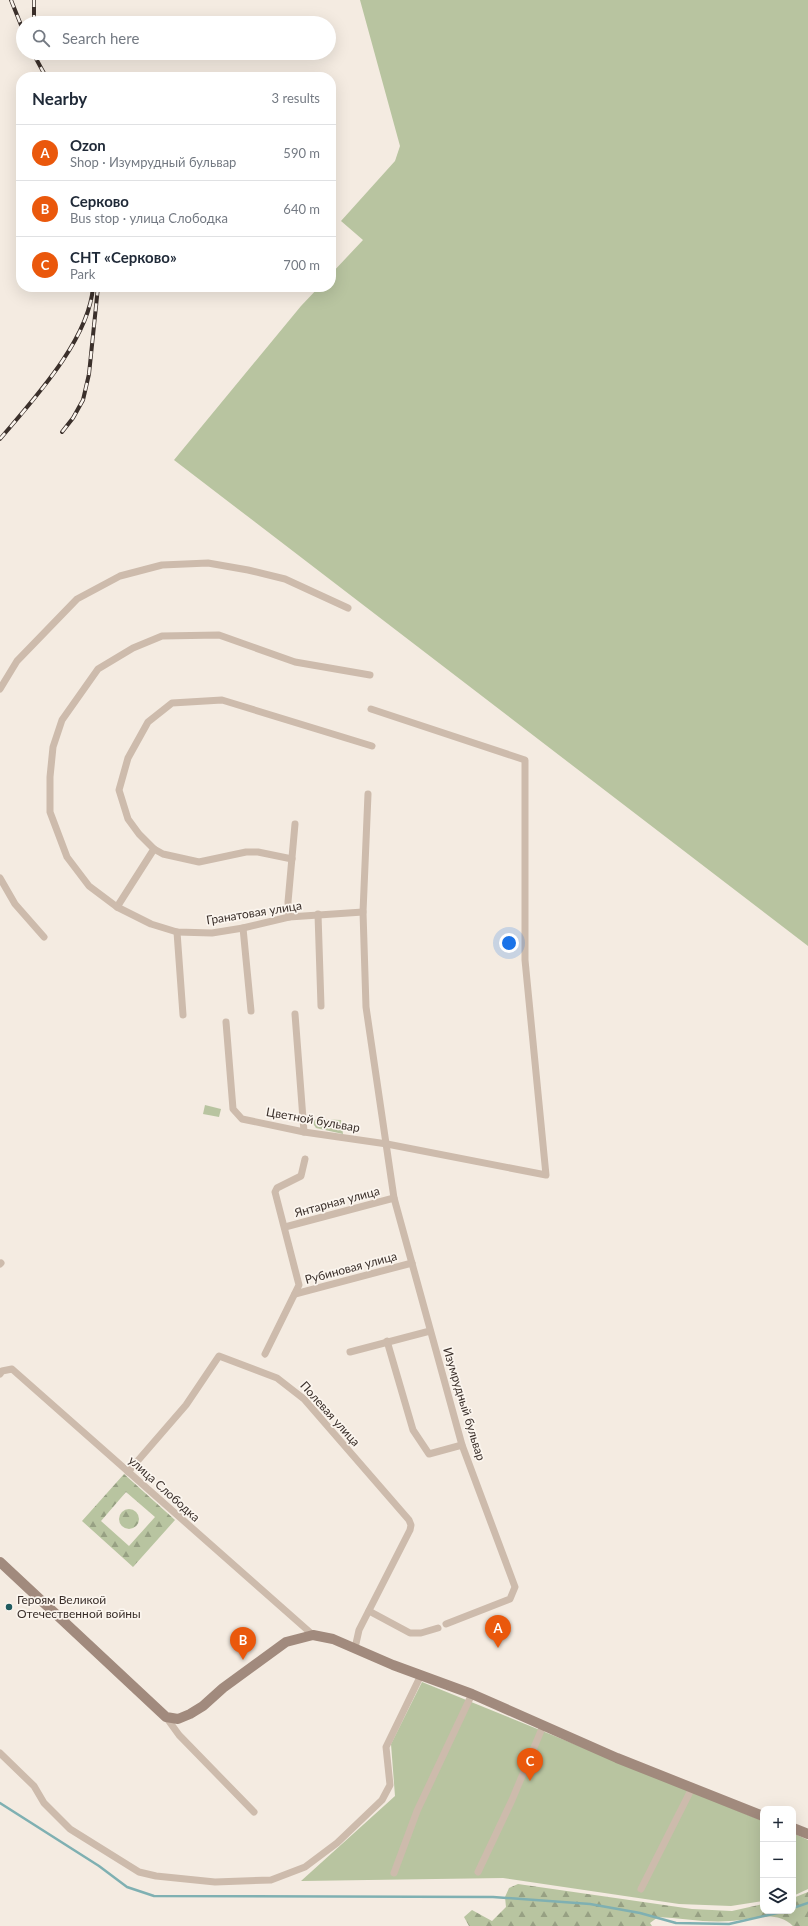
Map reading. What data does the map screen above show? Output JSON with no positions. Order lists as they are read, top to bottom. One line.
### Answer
{"streets":{"street":["Гранатовая улица","Цветной бульвар","Янтарная улица","Рубиновая улица","Изумрудный бульвар","Полевая улица","улица Слободка"]},"crossings":[["Гранатовая улица","Изумрудный бульвар"],["Цветной бульвар","Изумрудный бульвар"],["Янтарная улица","Рубиновая улица"],["Янтарная улица","Изумрудный бульвар"],["Рубиновая улица","Изумрудный бульвар"],["Полевая улица","улица Слободка"]],"places":["Героям Великой Отечественной войны"],"page":{"search":"Search here","heading":["Nearby","3 results"],"list":[{"mark":"A","name":"Ozon","note":"Shop · Изумрудный бульвар","value":"590 m"},{"mark":"B","name":"Серково","note":"Bus stop · улица Слободка","value":"640 m"},{"mark":"C","name":"СНТ «Серково»","note":"Park","value":"700 m"}],"pins":["A","B","C"],"map_buttons":["+","−"]}}
